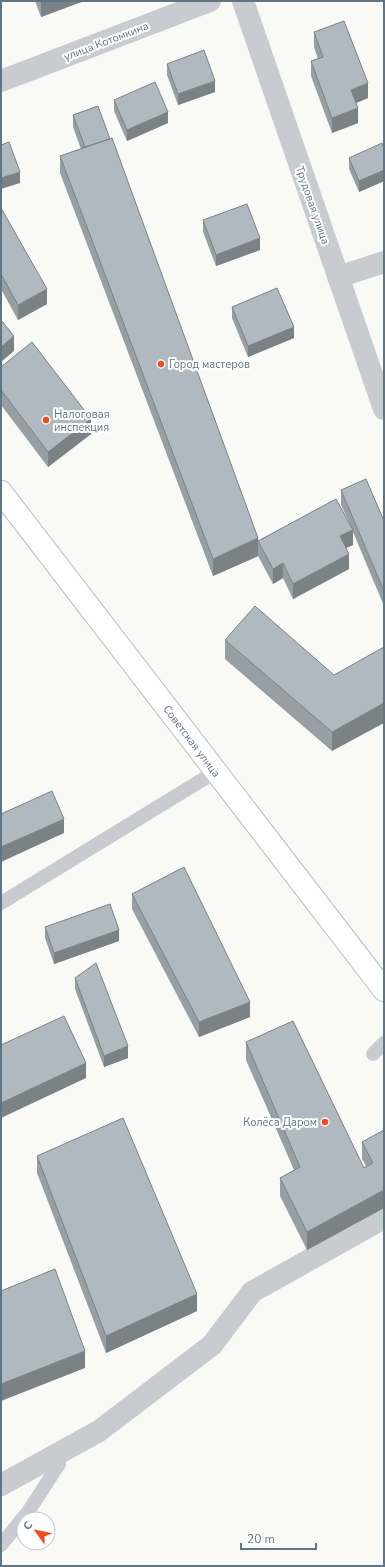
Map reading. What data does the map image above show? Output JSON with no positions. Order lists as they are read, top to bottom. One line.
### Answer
{"streets":{"main road":["Советская улица"],"street":["улица Котомкина","Трудовая улица"]},"places":["Город мастеров","Налоговая инспекция","Колёса Даром"],"scale_bar":"20 m","north":"top left"}
